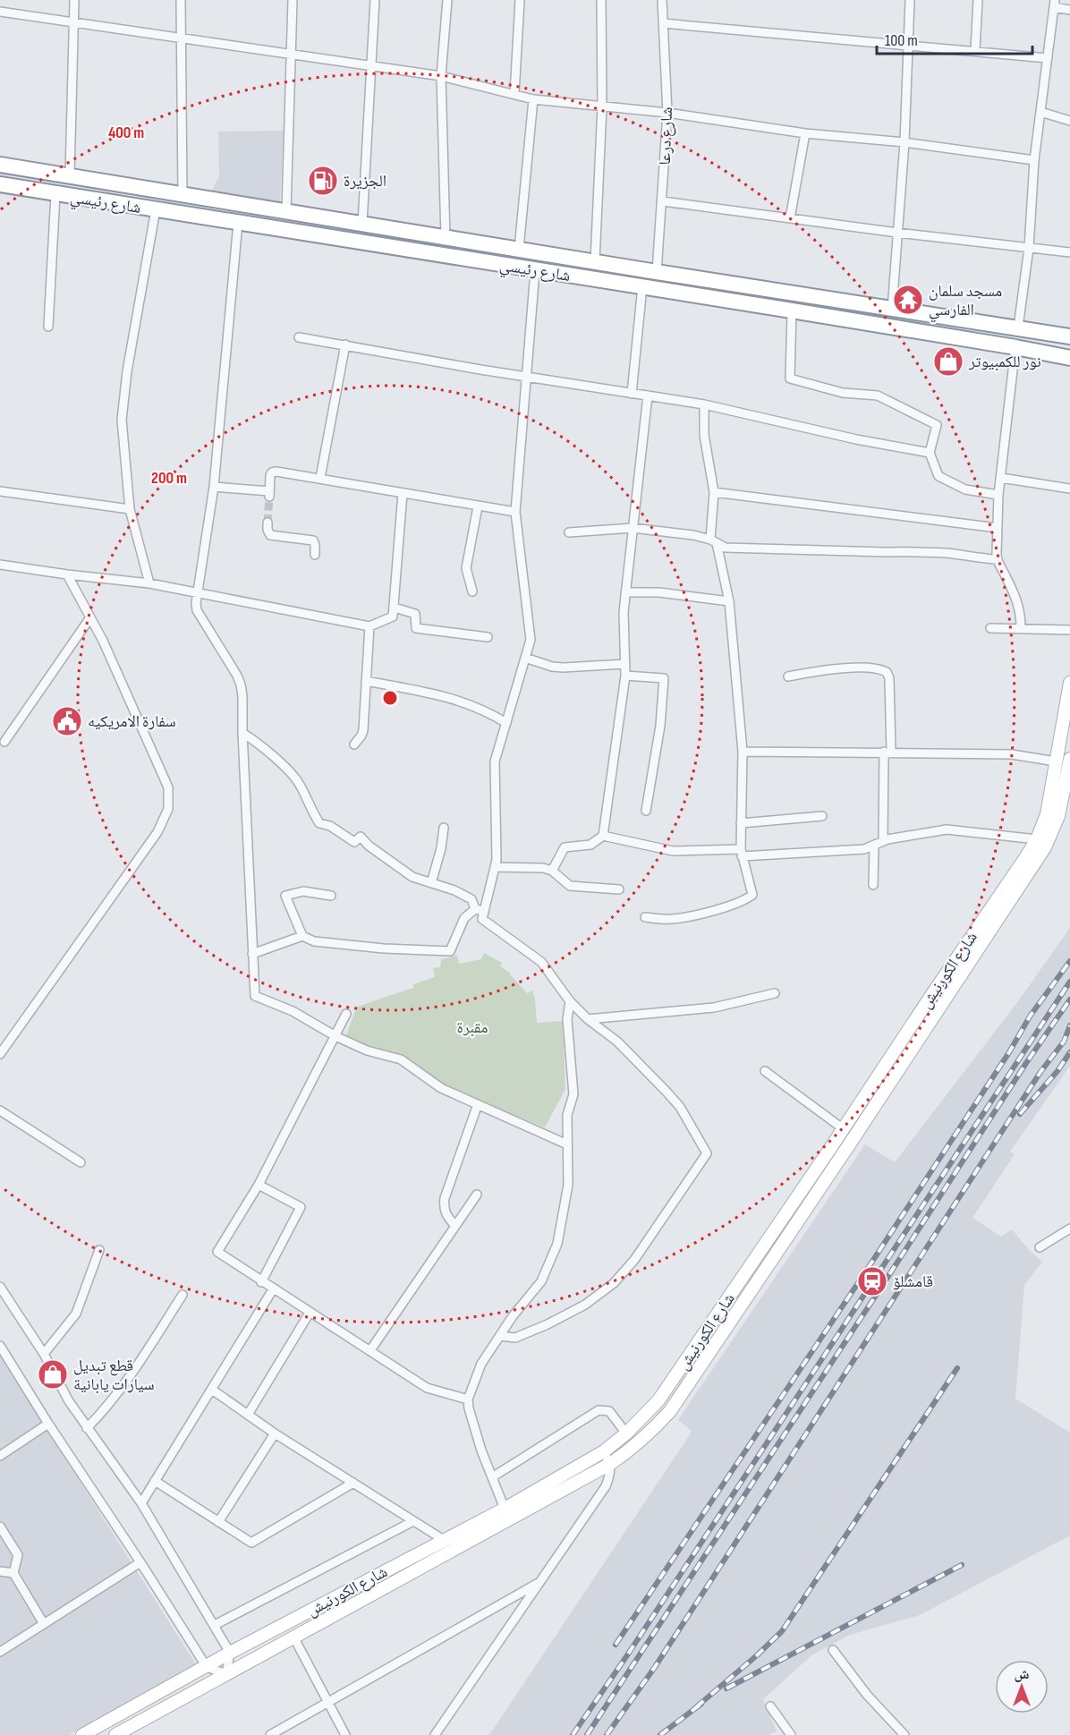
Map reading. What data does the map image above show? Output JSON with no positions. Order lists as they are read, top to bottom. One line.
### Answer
{"streets":{"highway":["شارع رئيسي"],"street":["شارع درعا","شارع الكورنيش"]},"crossings":[["شارع درعا","شارع رئيسي"]],"parks":["مقبرة"],"places":{"fuel station":["الجزيرة"],"temple":["مسجد سلمان الفارسي"],"shop":["نور للكمبيوتر","قطع تبديل سيارات يابانية"],"public building":["سفارة الامريكيه"],"station":["قامشلۆ"]},"scale_bar":"100 m","north":"top","rings":["400 m","200 m"]}
